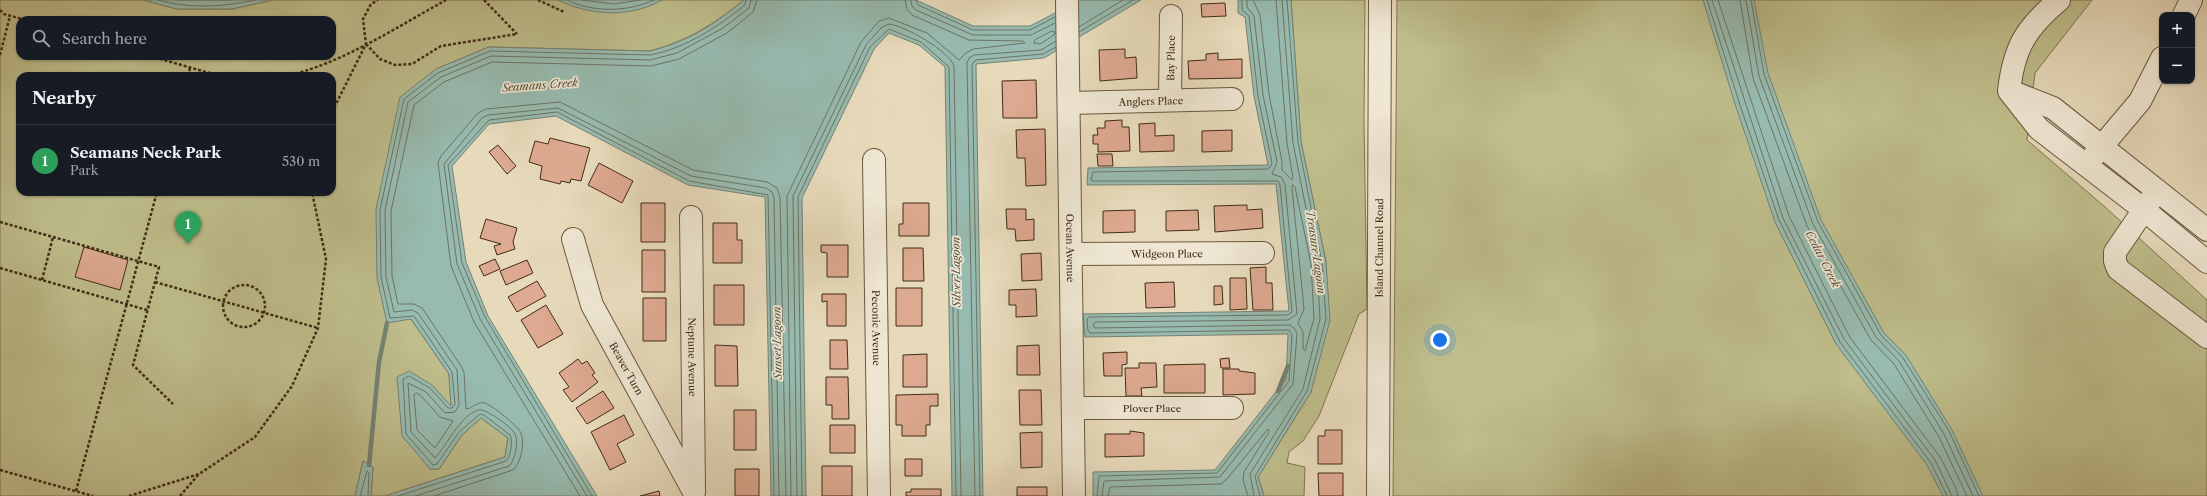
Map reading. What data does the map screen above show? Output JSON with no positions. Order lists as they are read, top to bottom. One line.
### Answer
{"streets":{"street":["Bay Place","Anglers Place","Ocean Avenue","Island Channel Road","Widgeon Place","Peconic Avenue","Neptune Avenue","Beaver Turn","Plover Place"]},"crossings":[["Bay Place","Anglers Place"],["Anglers Place","Ocean Avenue"],["Ocean Avenue","Widgeon Place"],["Ocean Avenue","Plover Place"],["Neptune Avenue","Beaver Turn"]],"water":["Seamans Creek","Treasure Lagoon","Cedar Creek","Silver Lagoon","Sunset Lagoon"],"page":{"map_buttons":["+","−"],"search":"Search here","heading":"Nearby","list":[{"mark":"1","name":"Seamans Neck Park","note":"Park","value":"530 m"}],"pins":"1"}}
